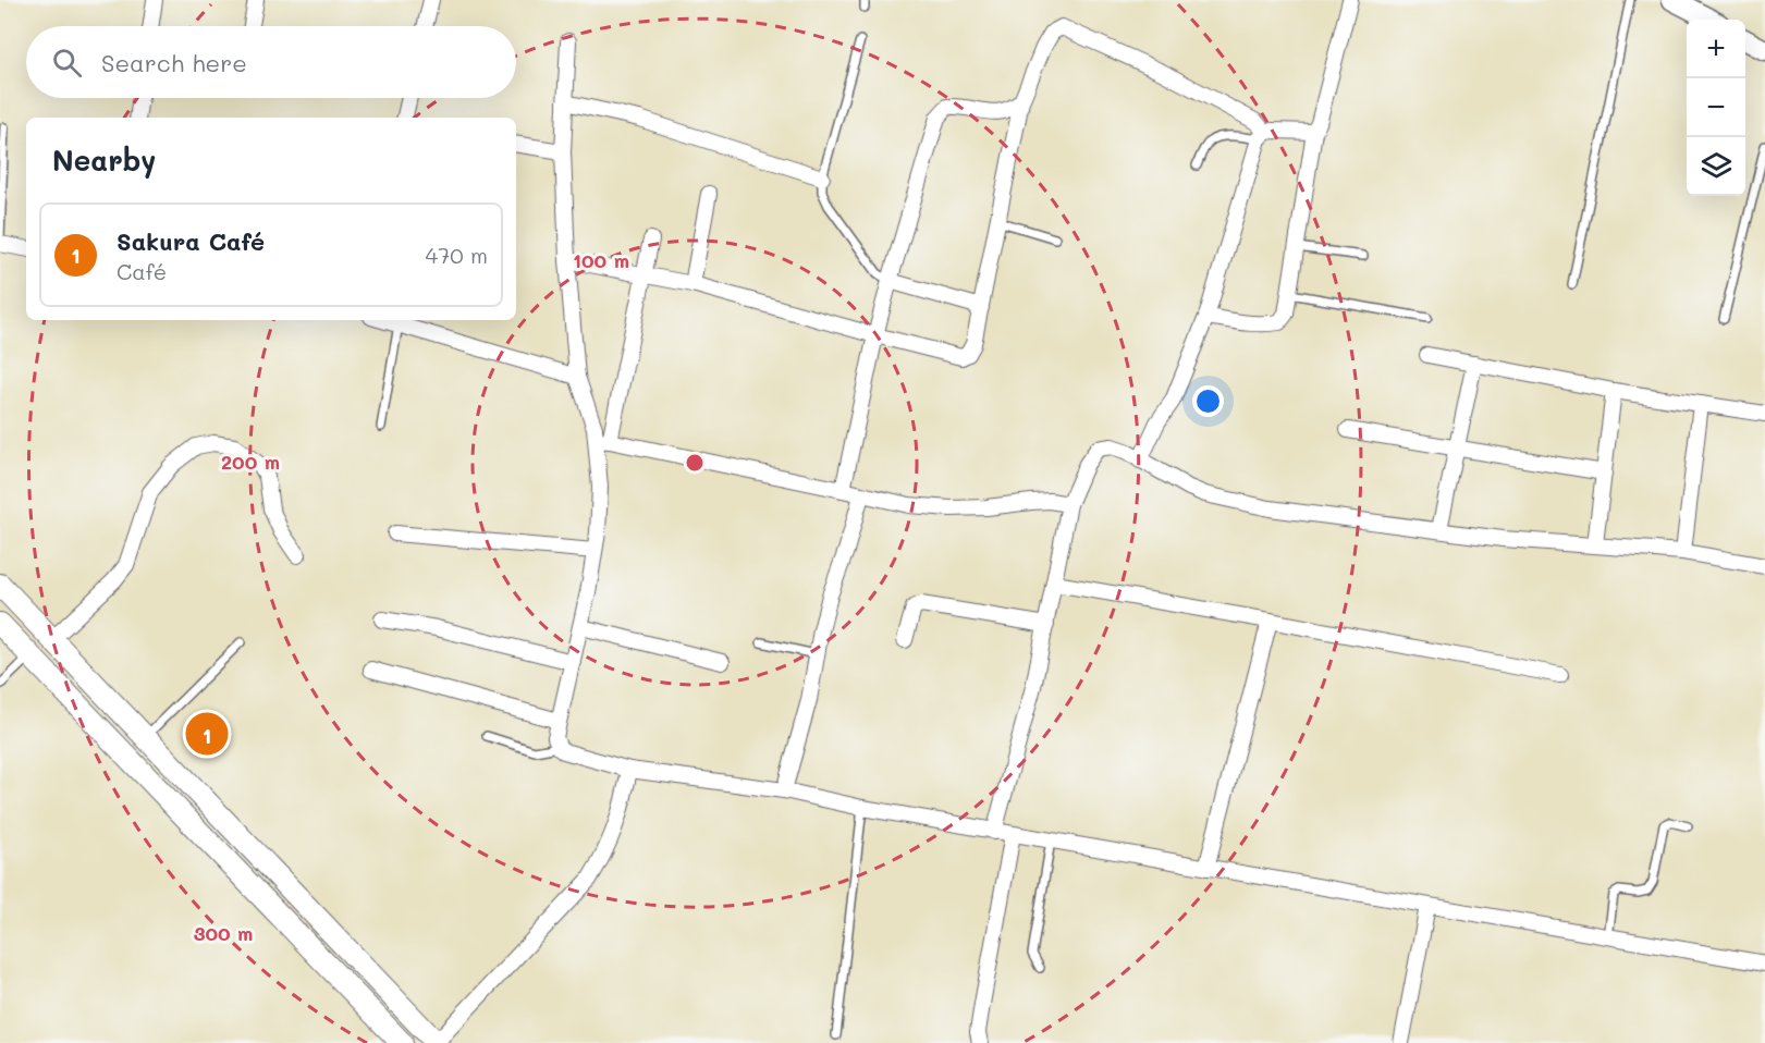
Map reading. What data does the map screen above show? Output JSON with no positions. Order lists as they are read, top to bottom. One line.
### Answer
{"page":{"map_buttons":["+","−"],"search":"Search here","heading":"Nearby","list":[{"mark":"1","name":"Sakura Café","note":"Café","value":"470 m"}],"pins":"1"},"rings":["100 m","200 m","300 m"]}
